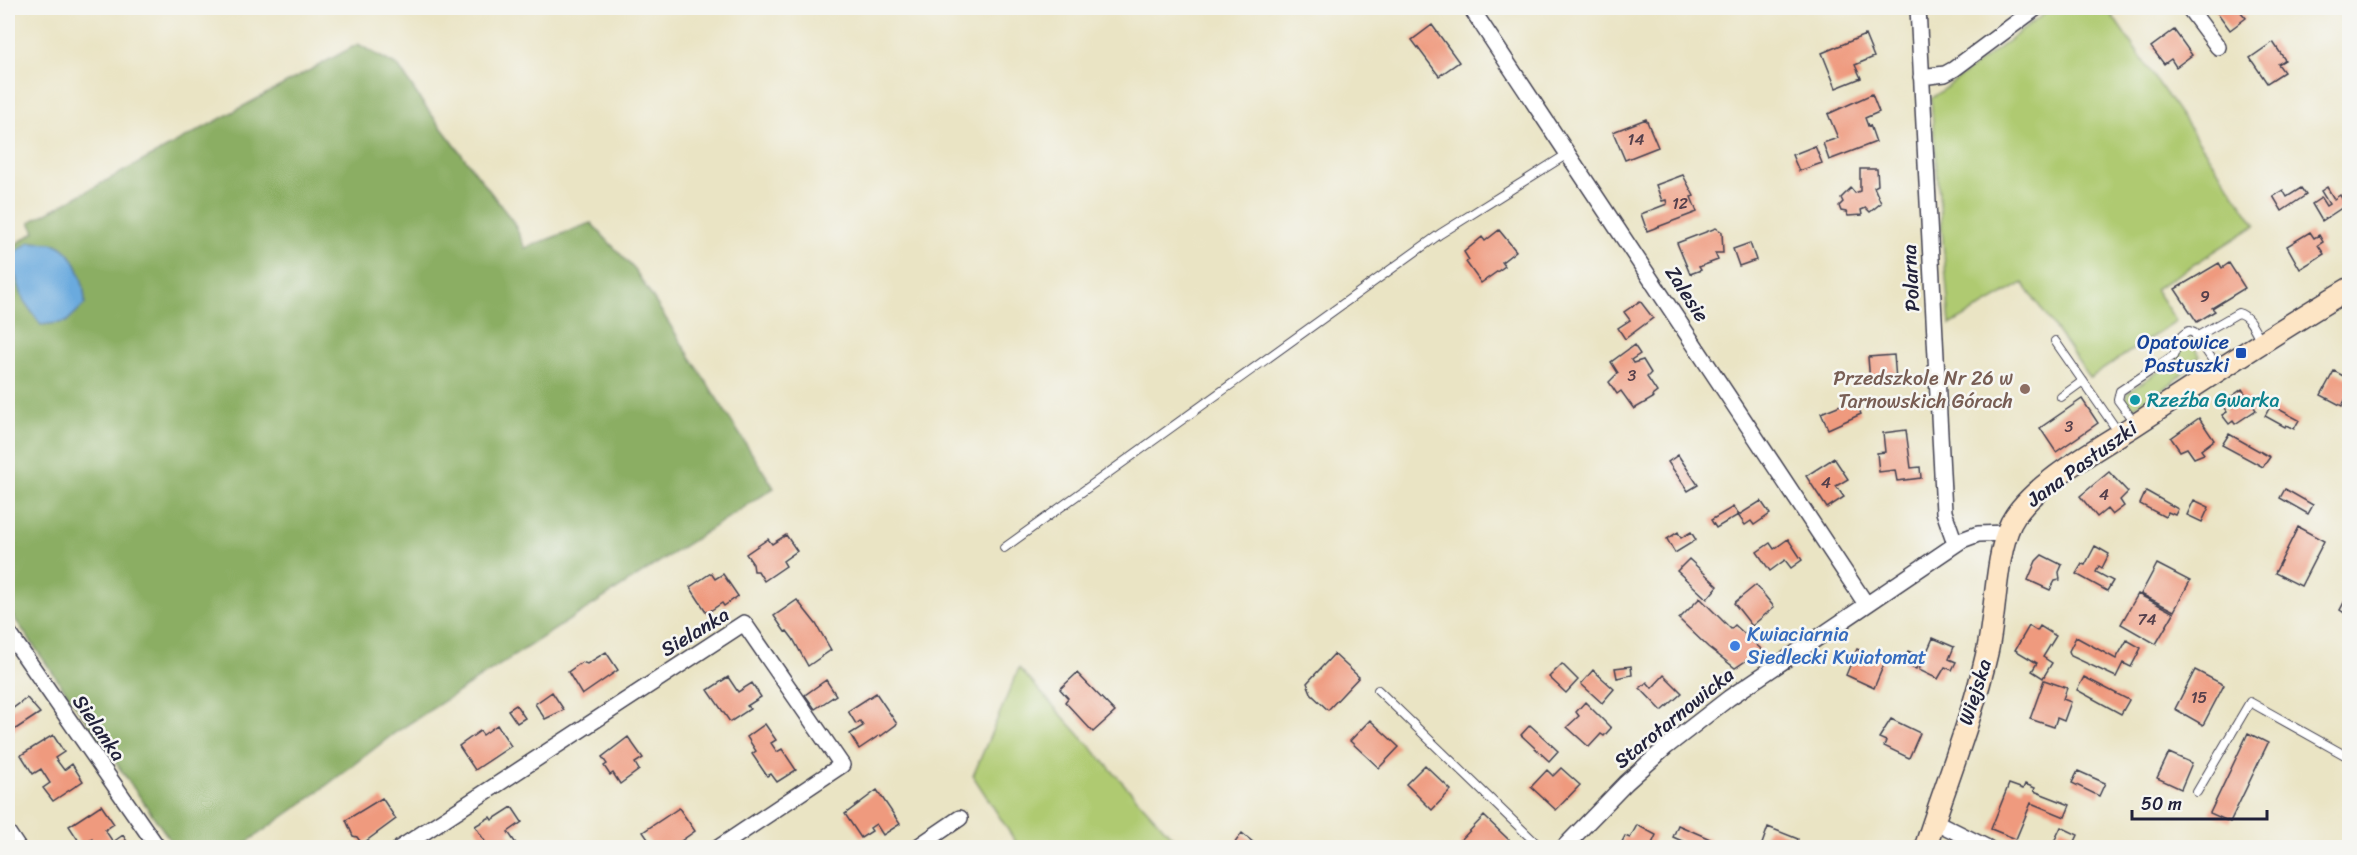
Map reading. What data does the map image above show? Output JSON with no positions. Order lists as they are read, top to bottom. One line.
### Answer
{"streets":{"street":["Polarna","Zalesie","Jana Pastuszki","Sielanka","Wiejska","Starotarnowicka"]},"crossings":[["Polarna","Starotarnowicka"],["Zalesie","Starotarnowicka"],["Jana Pastuszki","Wiejska"],["Jana Pastuszki","Starotarnowicka"],["Wiejska","Starotarnowicka"]],"places":{"transit":["Opatowice Pastuszki"],"other":["Przedszkole Nr 26 w Tarnowskich Górach","Rzeźba Gwarka","Kwiaciarnia Siedlecki Kwiatomat"]},"house_numbers":["14","12","9","3","3","4","4","74","15"],"scale_bar":"50 m"}
